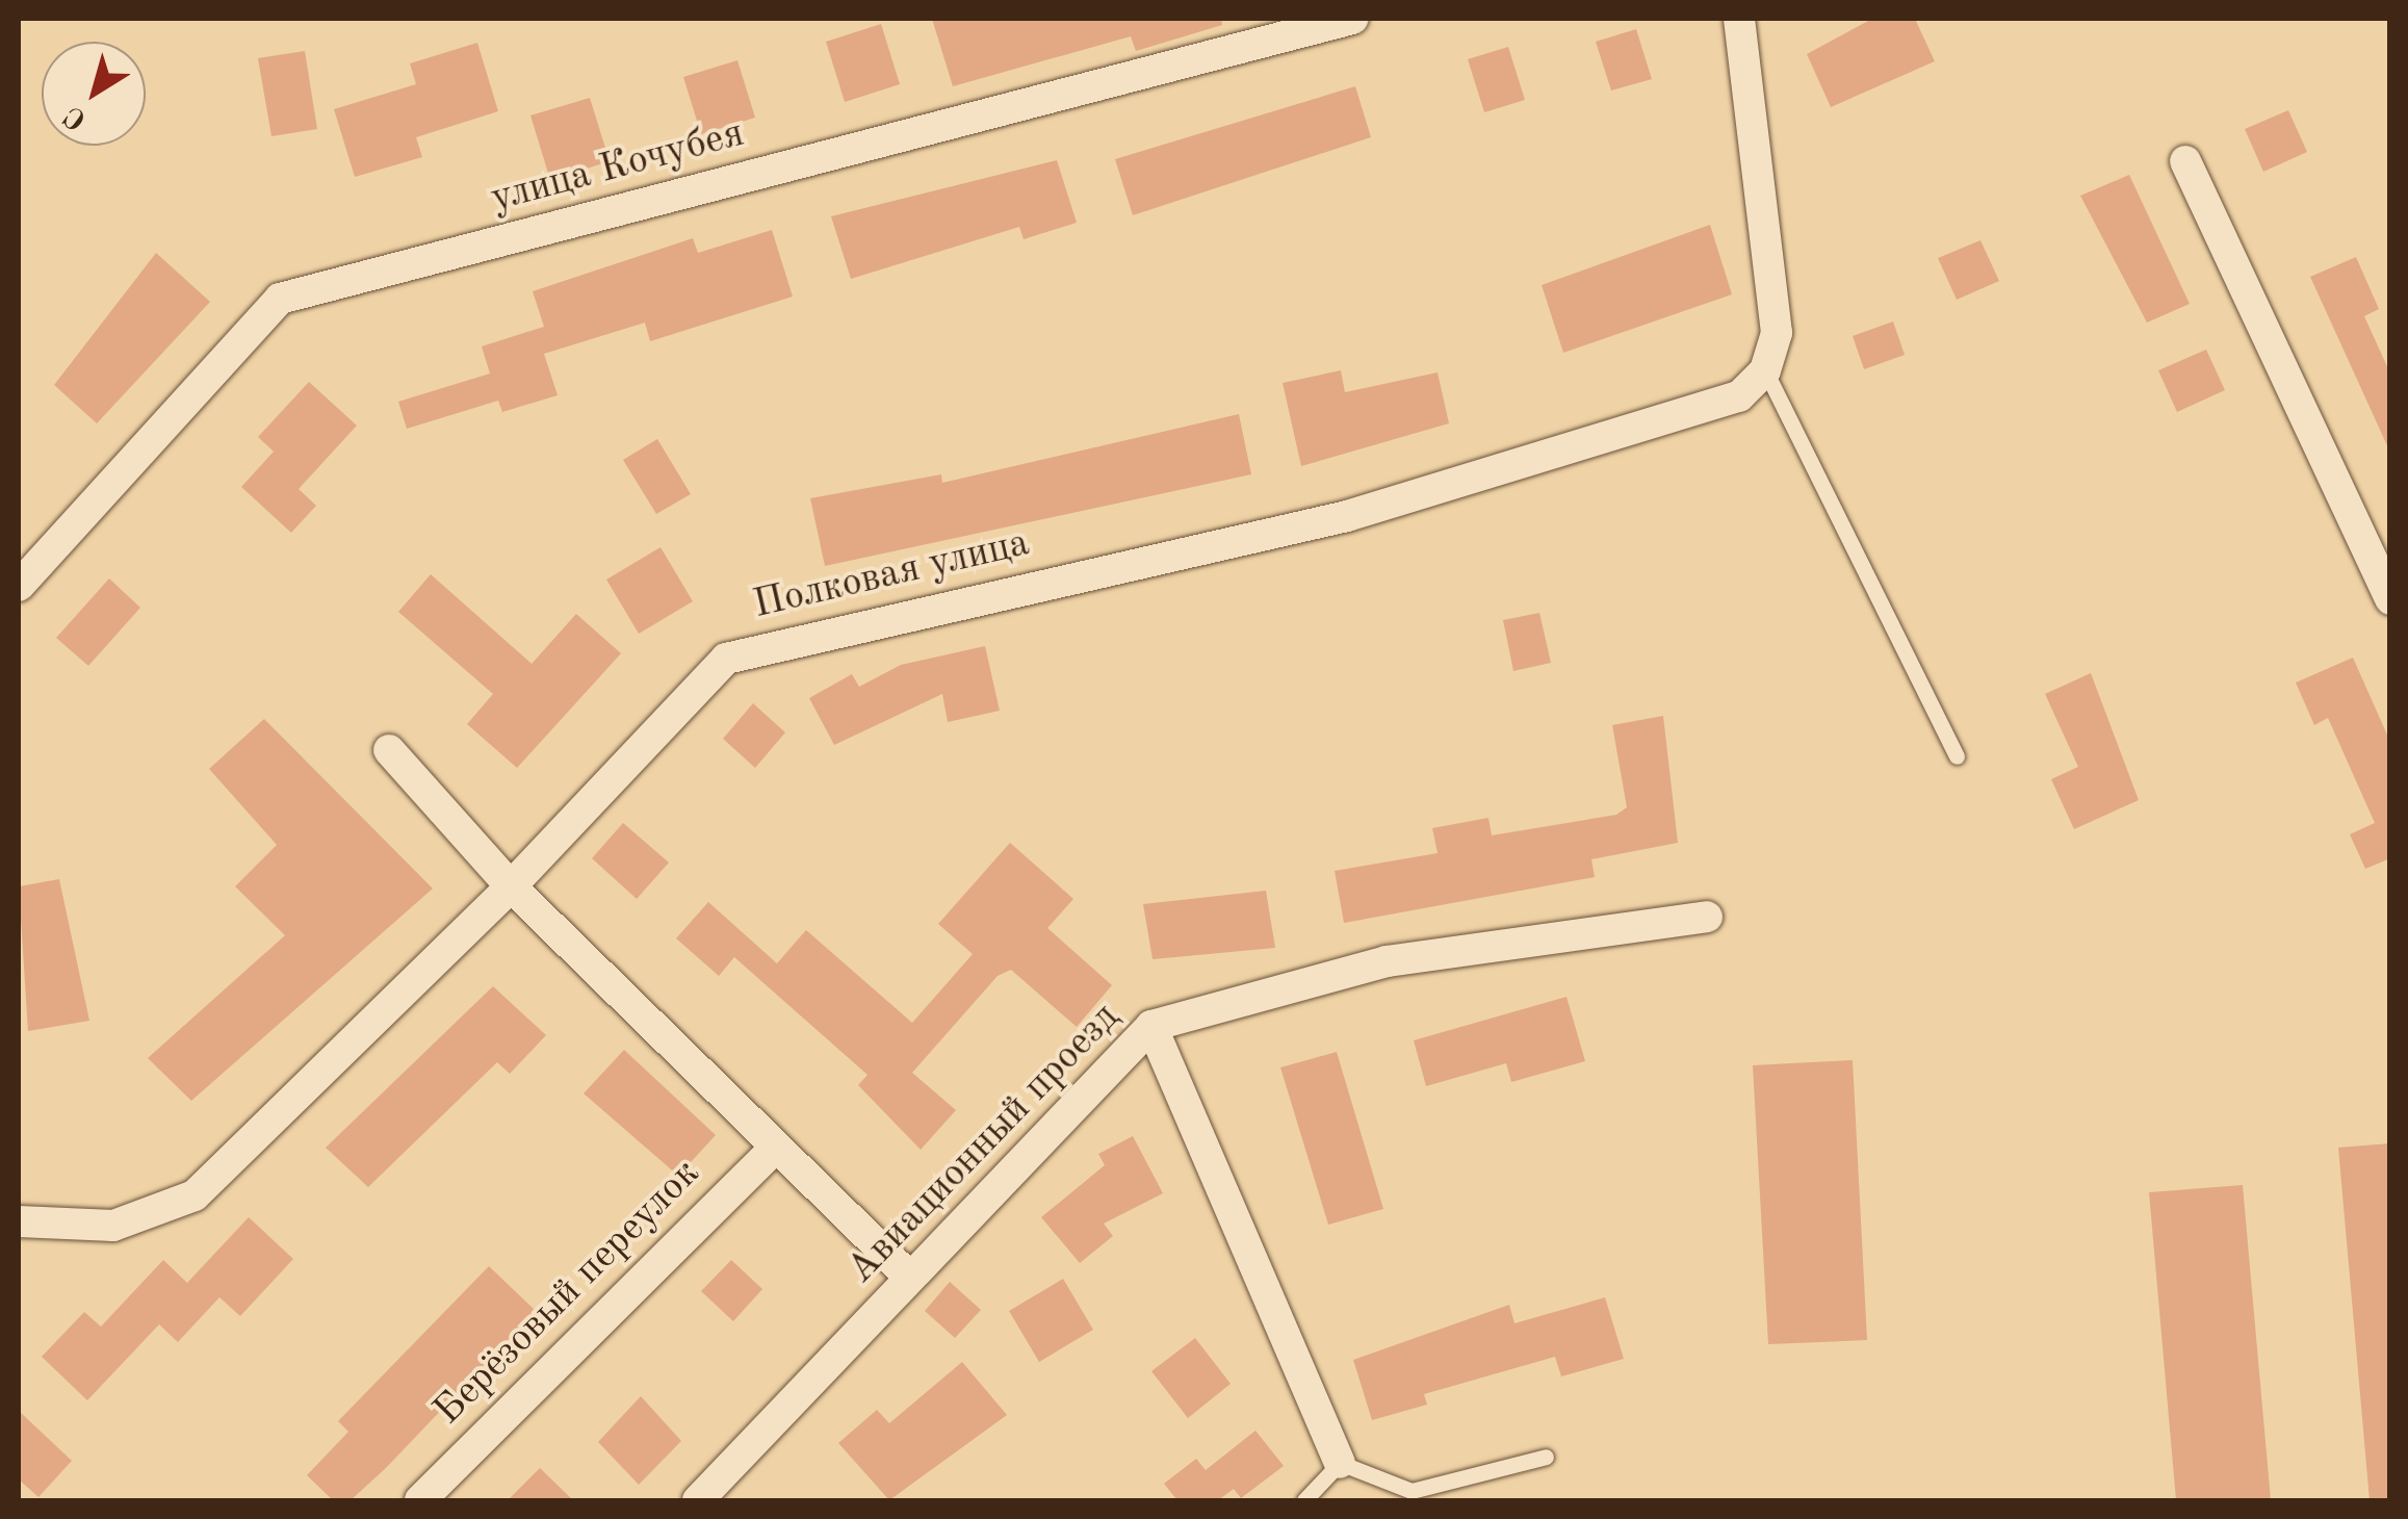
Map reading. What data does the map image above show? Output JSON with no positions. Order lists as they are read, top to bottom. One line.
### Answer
{"streets":{"street":["улица Кочубея","Полковая улица","Авиационный проезд","Берёзовый переулок"]},"north":"bottom left"}
